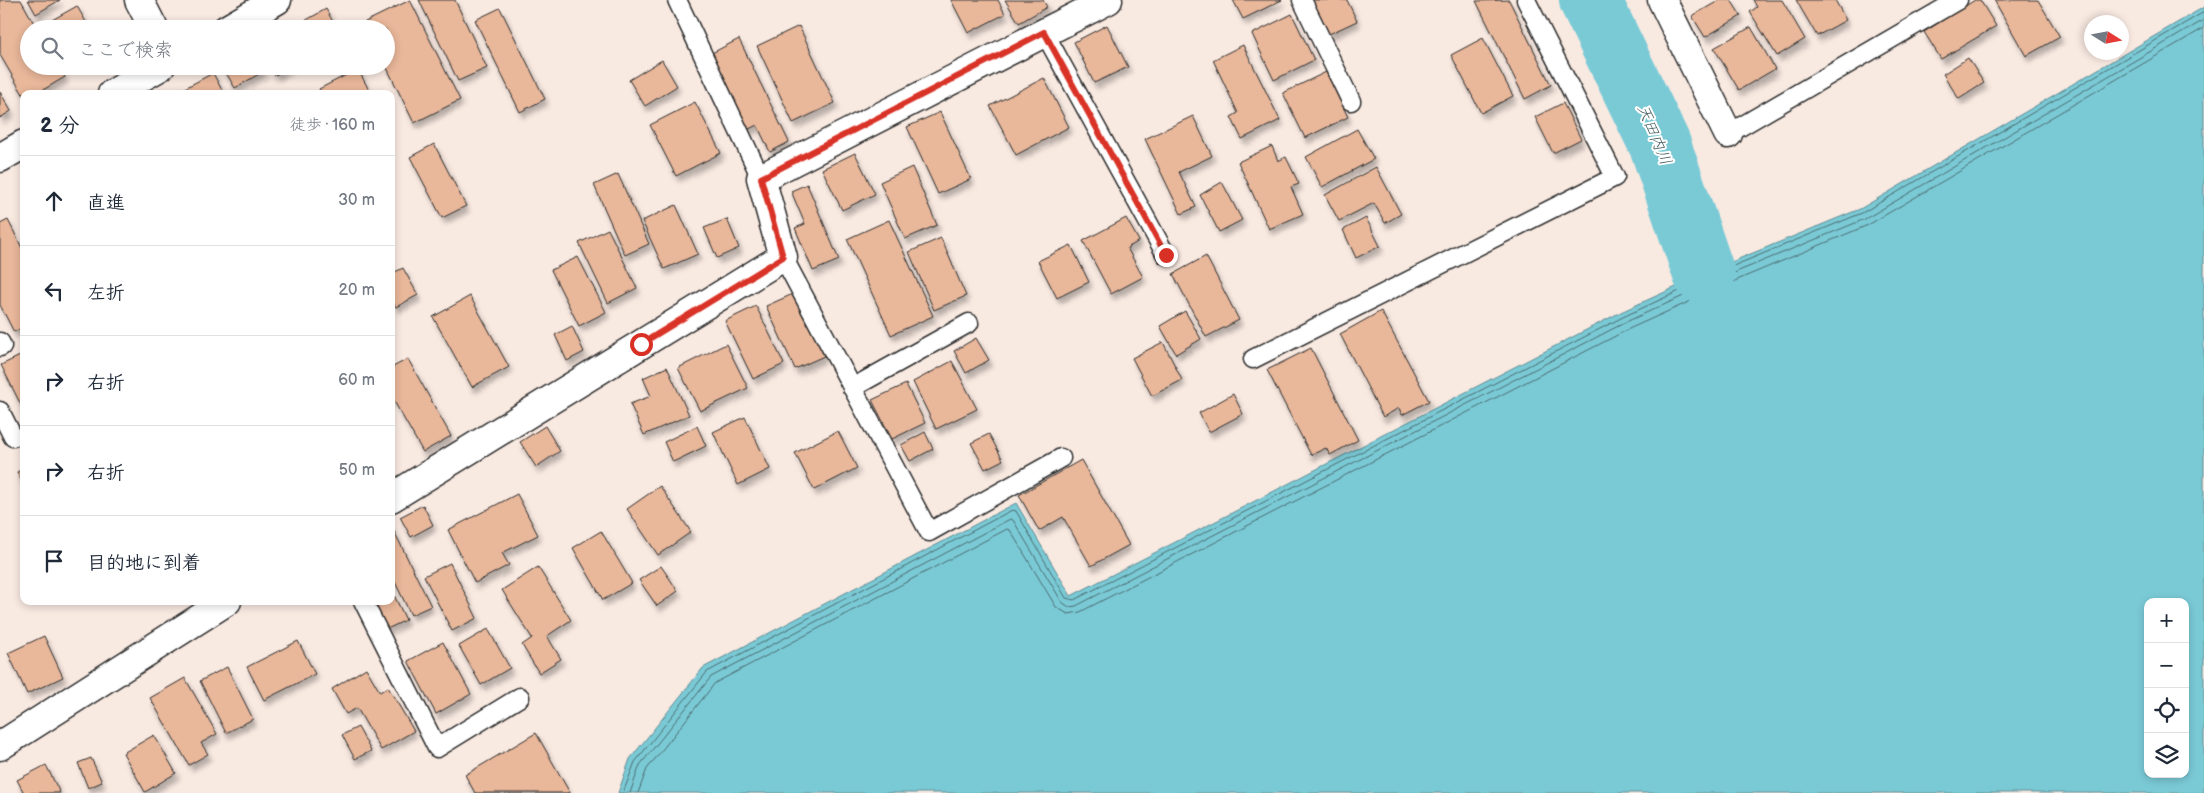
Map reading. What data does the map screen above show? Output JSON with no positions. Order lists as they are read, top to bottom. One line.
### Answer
{"water":["天田内川"],"north":"right","page":{"search":"ここで検索","heading":["2 分","徒歩 · 160 m"],"list":[["直進","30 m"],["左折","20 m"],["右折","60 m"],["右折","50 m"],"目的地に到着"],"map_buttons":["+","−"]}}
